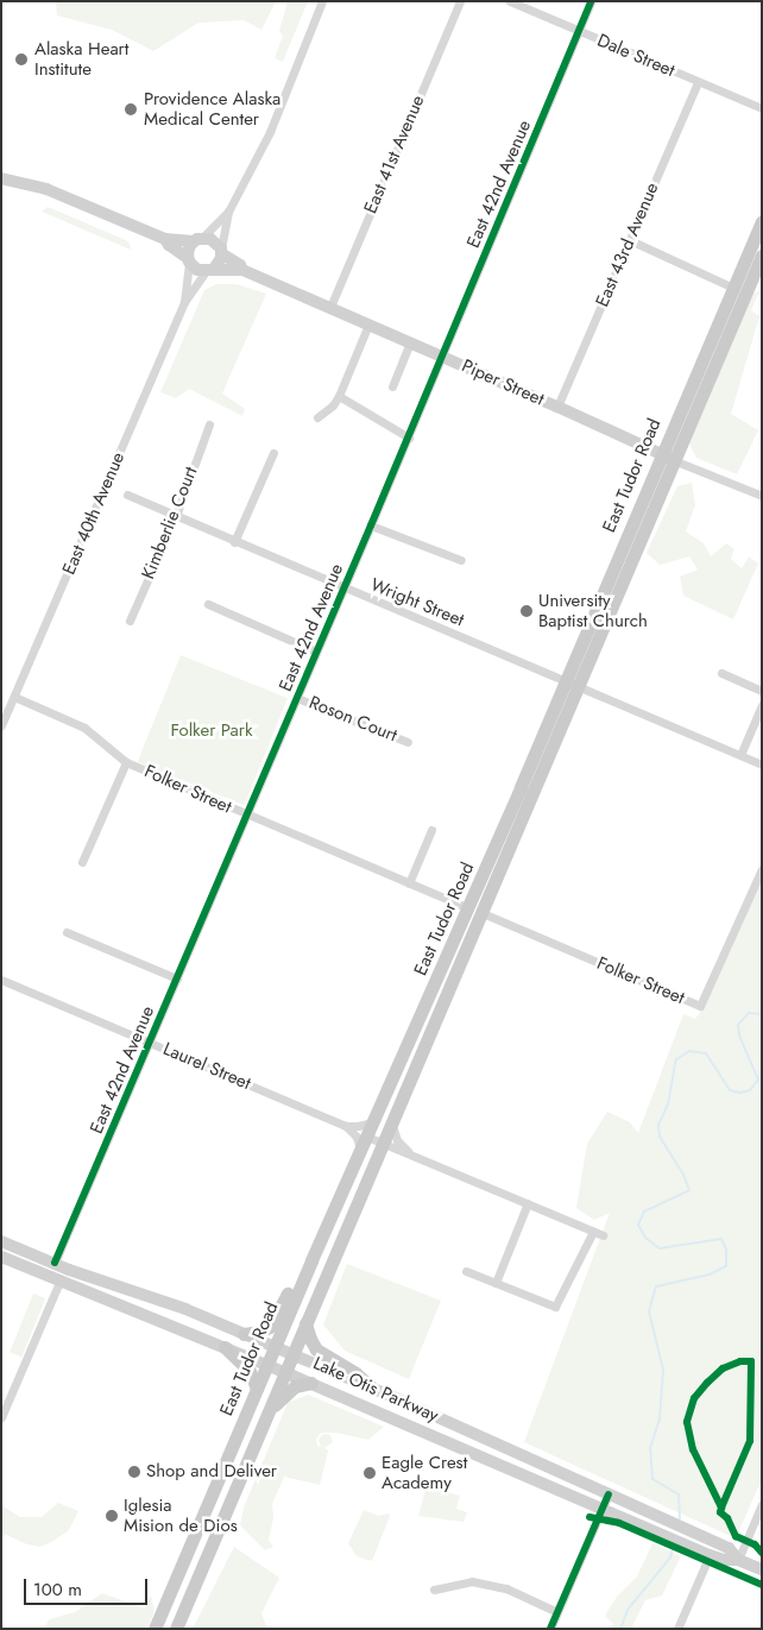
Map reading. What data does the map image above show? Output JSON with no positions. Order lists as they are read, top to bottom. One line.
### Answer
{"streets":{"main road":["Piper Street","East Tudor Road","Lake Otis Parkway"],"street":["Dale Street","East 41st Avenue","East 42nd Avenue","East 43rd Avenue","East 40th Avenue","Kimberlie Court","Wright Street","Roson Court","Folker Street","Laurel Street"]},"crossings":[["Dale Street","East 42nd Avenue"],["Dale Street","East 43rd Avenue"],["East 41st Avenue","Piper Street"],["East 42nd Avenue","Piper Street"],["East 42nd Avenue","Wright Street"],["East 42nd Avenue","Roson Court"],["East 42nd Avenue","Folker Street"],["East 42nd Avenue","Laurel Street"],["East 42nd Avenue","Lake Otis Parkway"],["East 43rd Avenue","Piper Street"],["Piper Street","East Tudor Road"],["Piper Street","East 40th Avenue"],["East Tudor Road","Wright Street"],["East Tudor Road","Folker Street"],["East Tudor Road","Lake Otis Parkway"],["East 40th Avenue","Folker Street"],["Kimberlie Court","Wright Street"]],"parks":["Folker Park"],"places":["Alaska Heart Institute","Providence Alaska Medical Center","University Baptist Church","Shop and Deliver","Eagle Crest Academy","Iglesia Mision de Dios"],"scale_bar":"100 m"}
